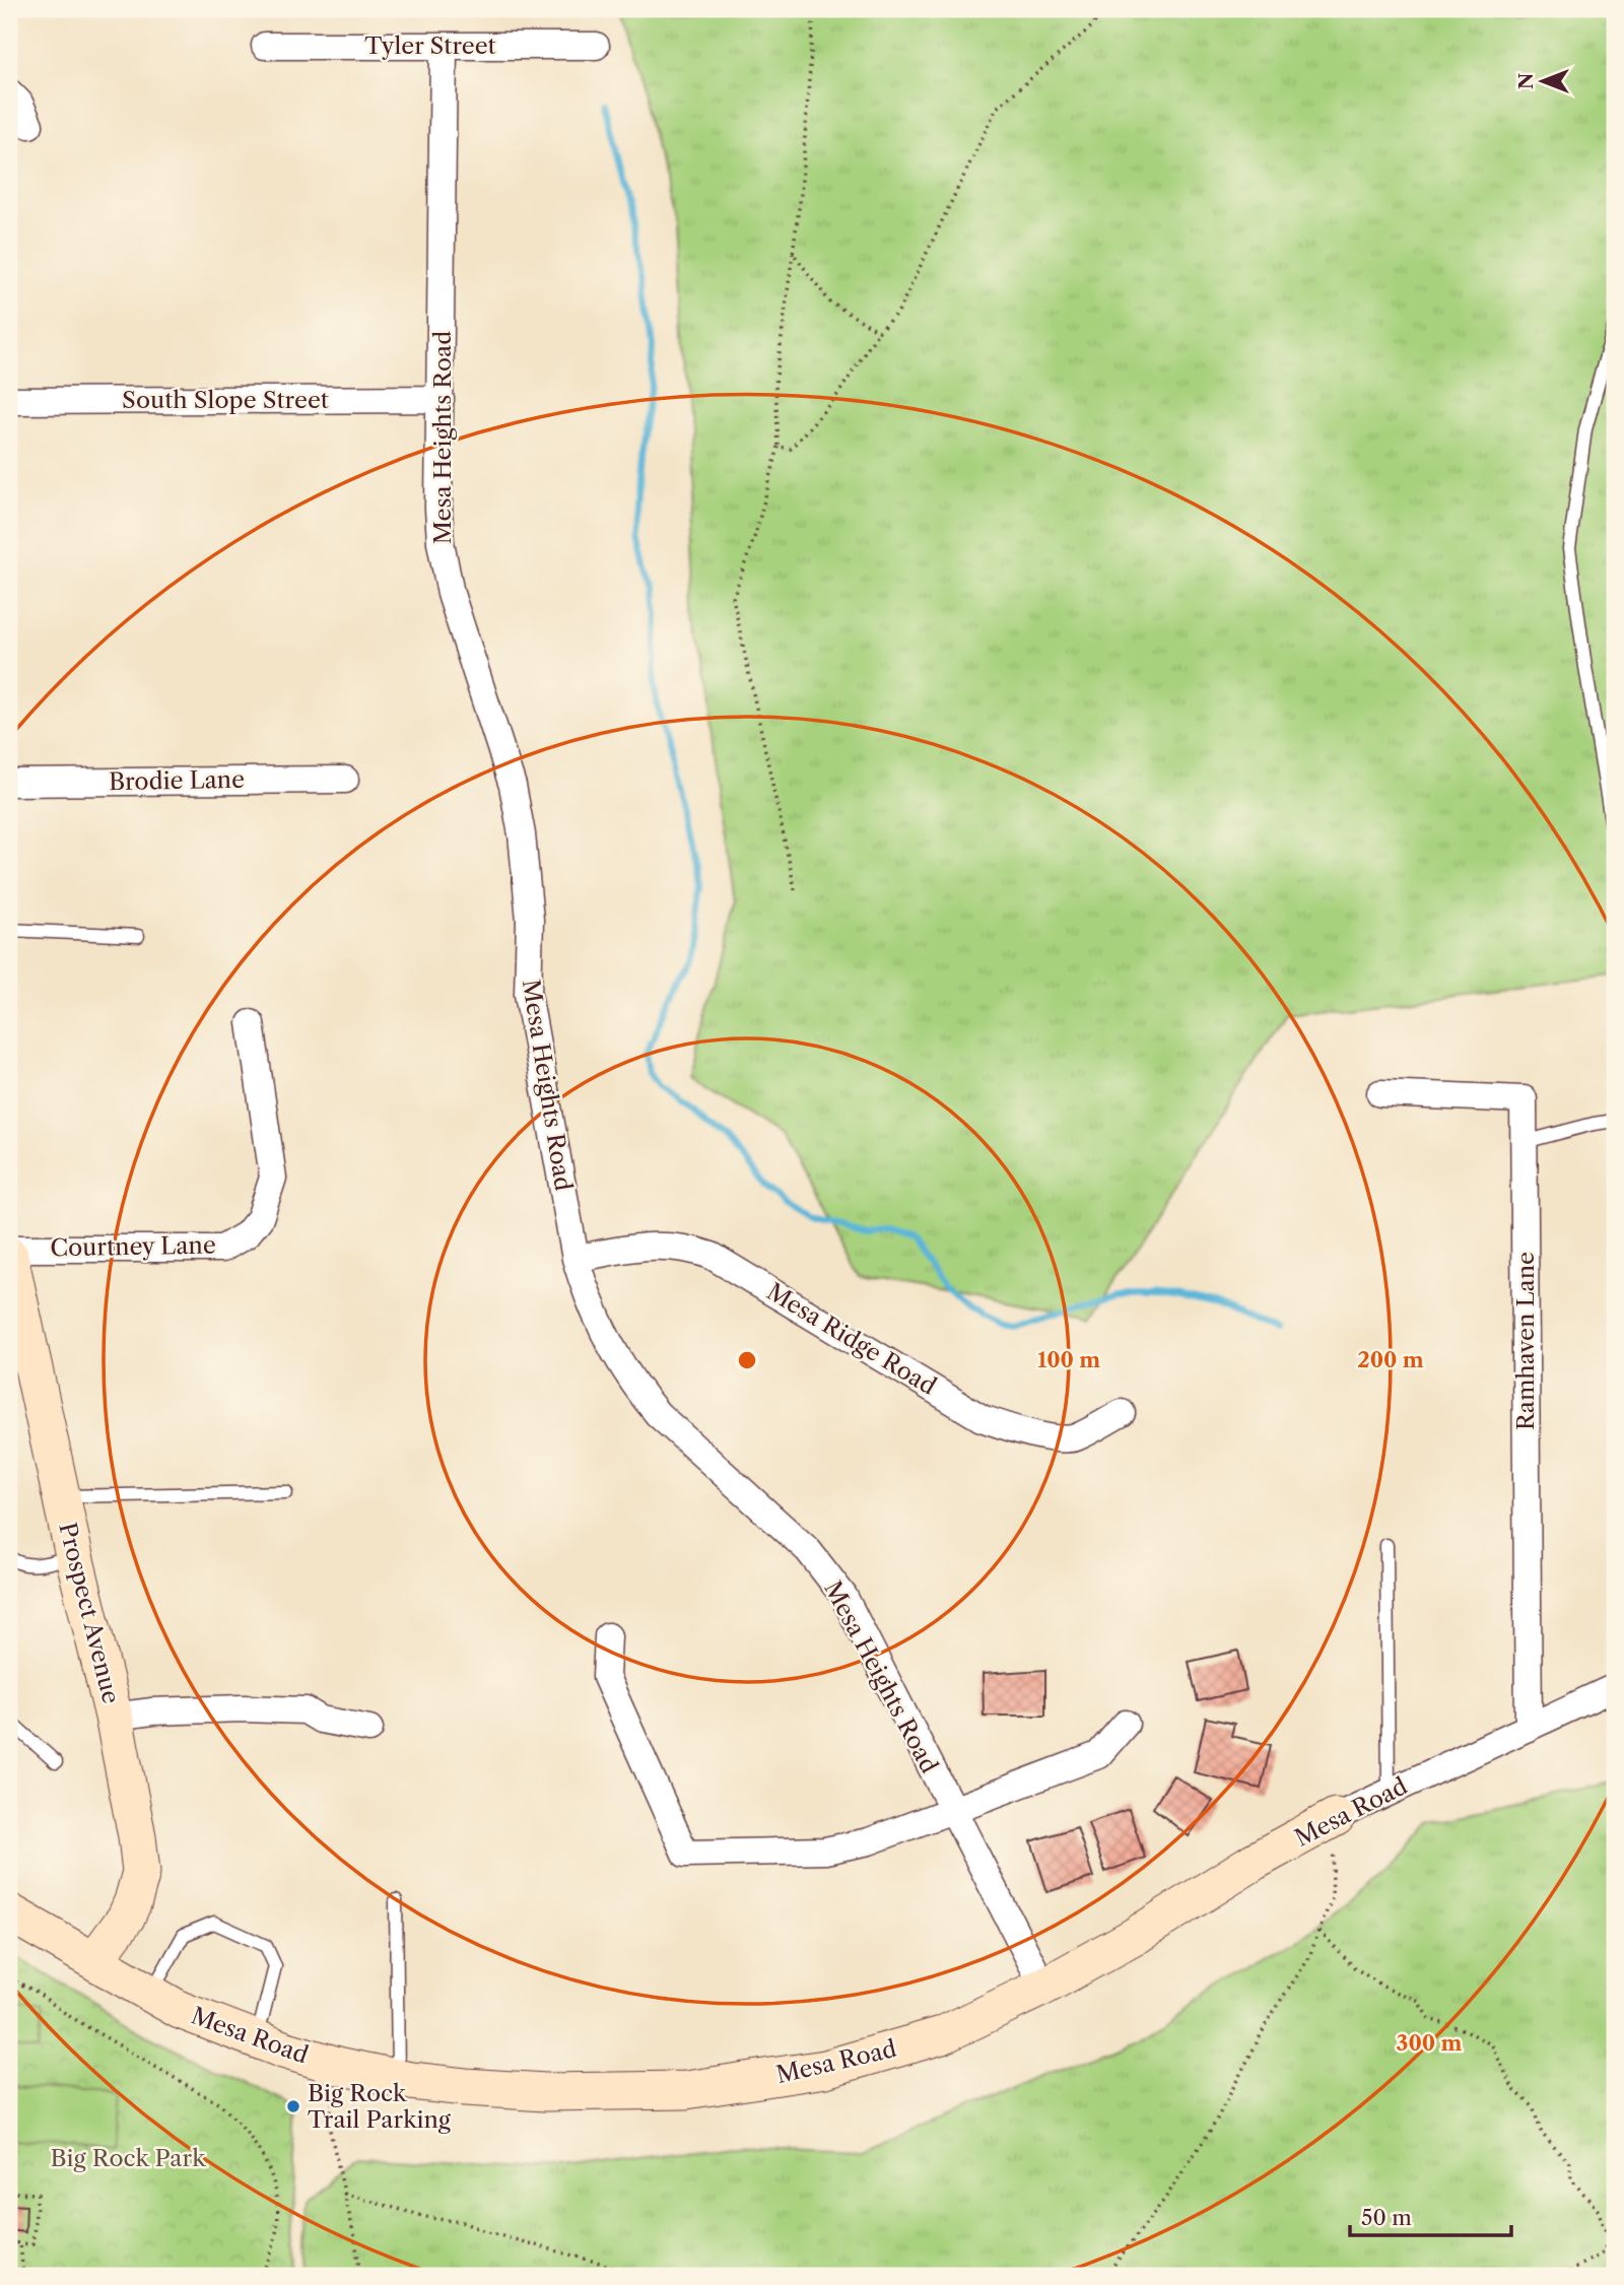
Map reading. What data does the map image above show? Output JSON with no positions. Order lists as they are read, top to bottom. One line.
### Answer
{"streets":{"street":["Tyler Street","South Slope Street","Mesa Heights Road","Brodie Lane","Courtney Lane","Mesa Ridge Road","Ramhaven Lane","Prospect Avenue","Mesa Road"]},"crossings":[["Tyler Street","Mesa Heights Road"],["South Slope Street","Mesa Heights Road"],["Mesa Heights Road","Mesa Ridge Road"],["Mesa Heights Road","Mesa Road"],["Ramhaven Lane","Mesa Road"],["Prospect Avenue","Mesa Road"]],"parks":["Big Rock Park"],"places":["Big Rock Trail Parking"],"scale_bar":"50 m","north":"left","rings":["100 m","200 m","300 m"]}
